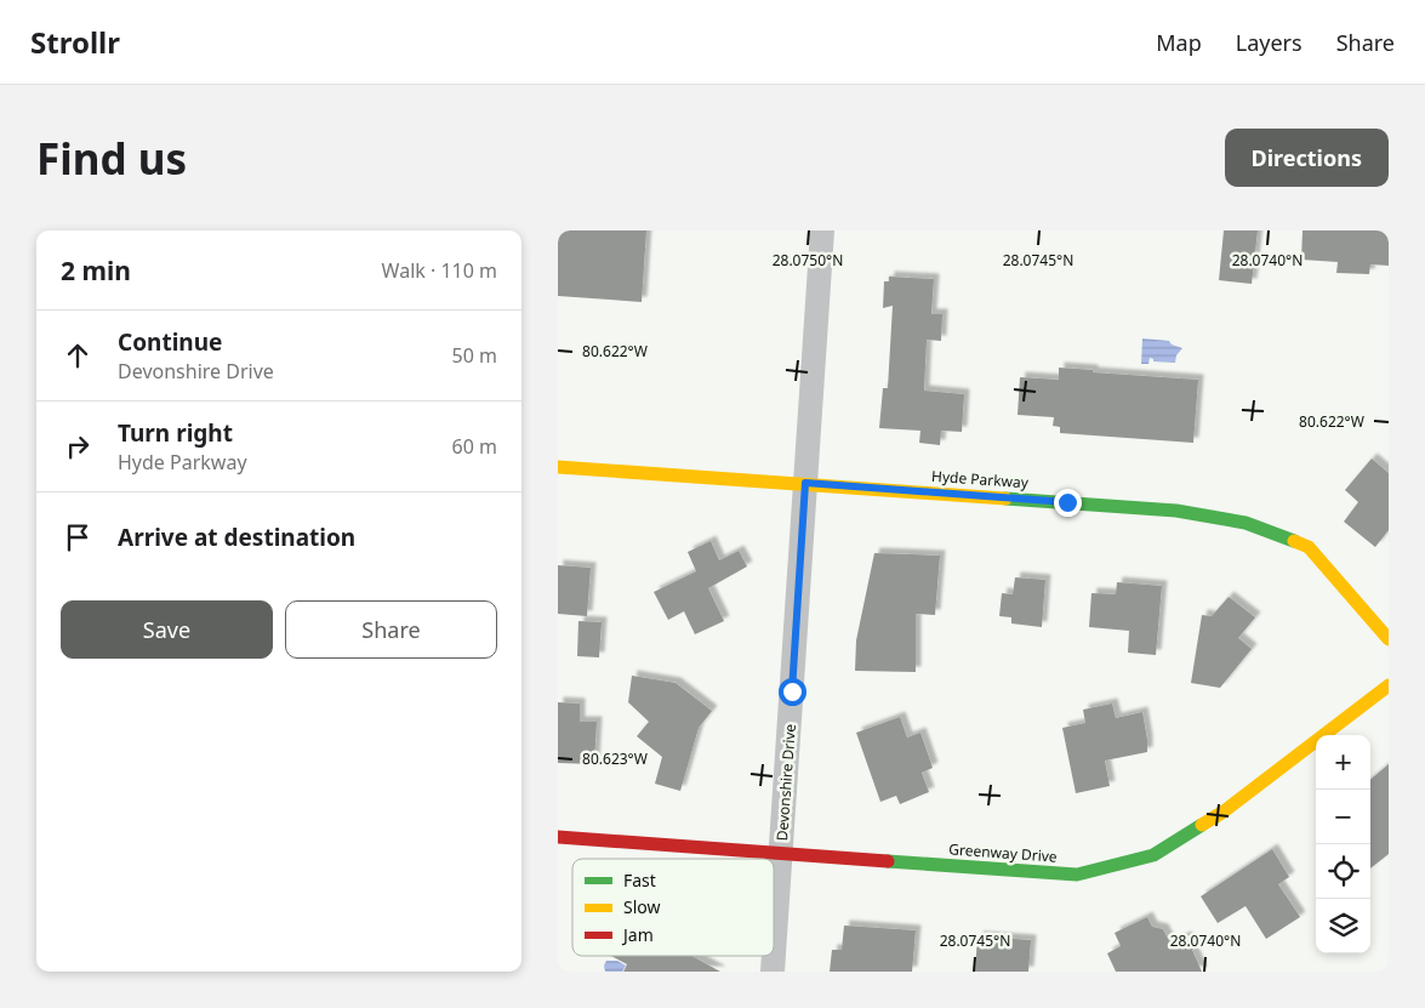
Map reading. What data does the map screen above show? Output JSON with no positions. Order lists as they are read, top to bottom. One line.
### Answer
{"streets":{"street":["Hyde Parkway","Devonshire Drive","Greenway Drive"]},"crossings":[["Hyde Parkway","Devonshire Drive"],["Devonshire Drive","Greenway Drive"]],"legend":["Fast","Slow","Jam"],"page":{"header":"Strollr","nav":["Map","Layers","Share"],"buttons":["Directions",["Save","Share"]],"title":"Find us","heading":["2 min","Walk · 110 m"],"list":[["Continue","Devonshire Drive","50 m"],["Turn right","Hyde Parkway","60 m"],"Arrive at destination"],"map_buttons":["+","−"]},"coordinates":["28.0750°N","28.0745°N","28.0740°N","80.622°W","80.623°W"]}
